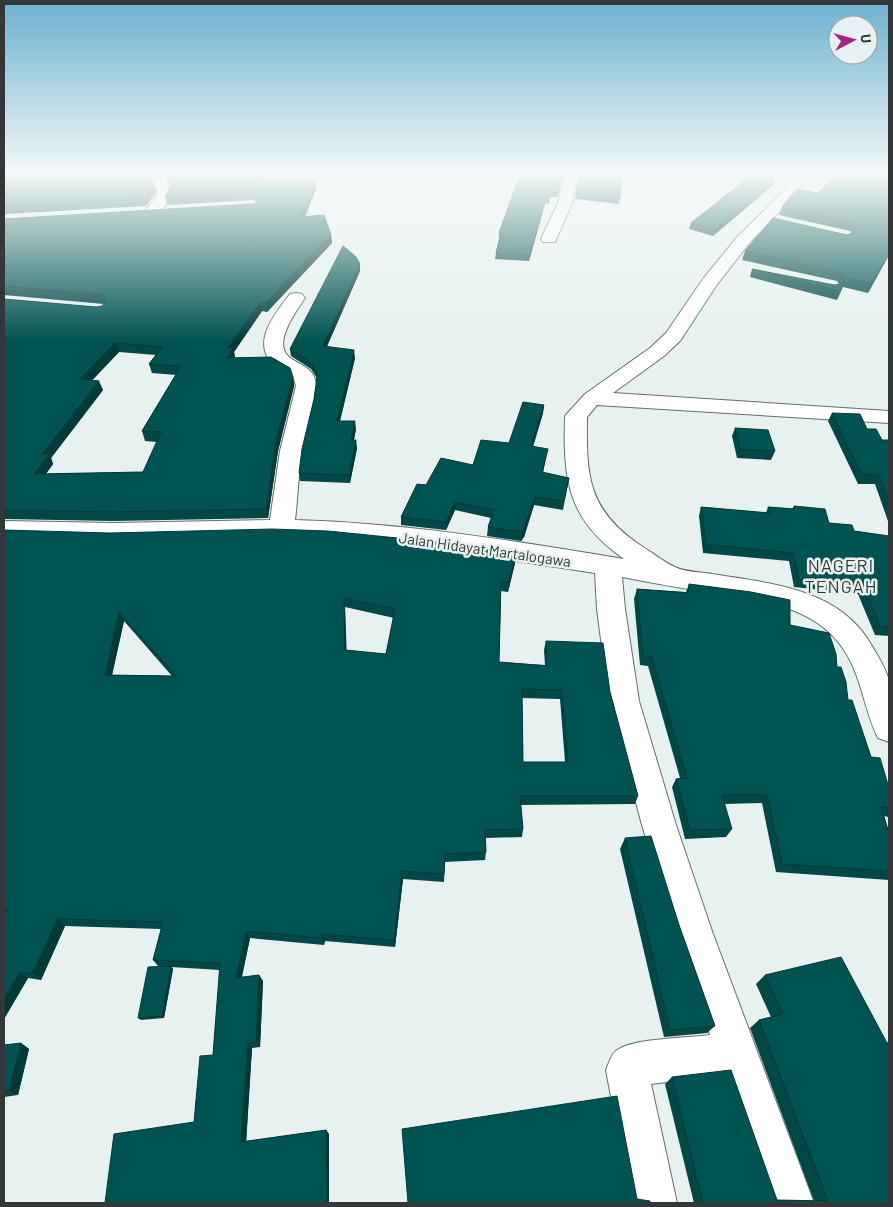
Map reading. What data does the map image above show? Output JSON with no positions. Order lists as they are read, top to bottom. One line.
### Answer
{"streets":{"street":["Jalan Hidayat Martalogawa"]},"districts":["NAGERI TENGAH"],"north":"right"}
